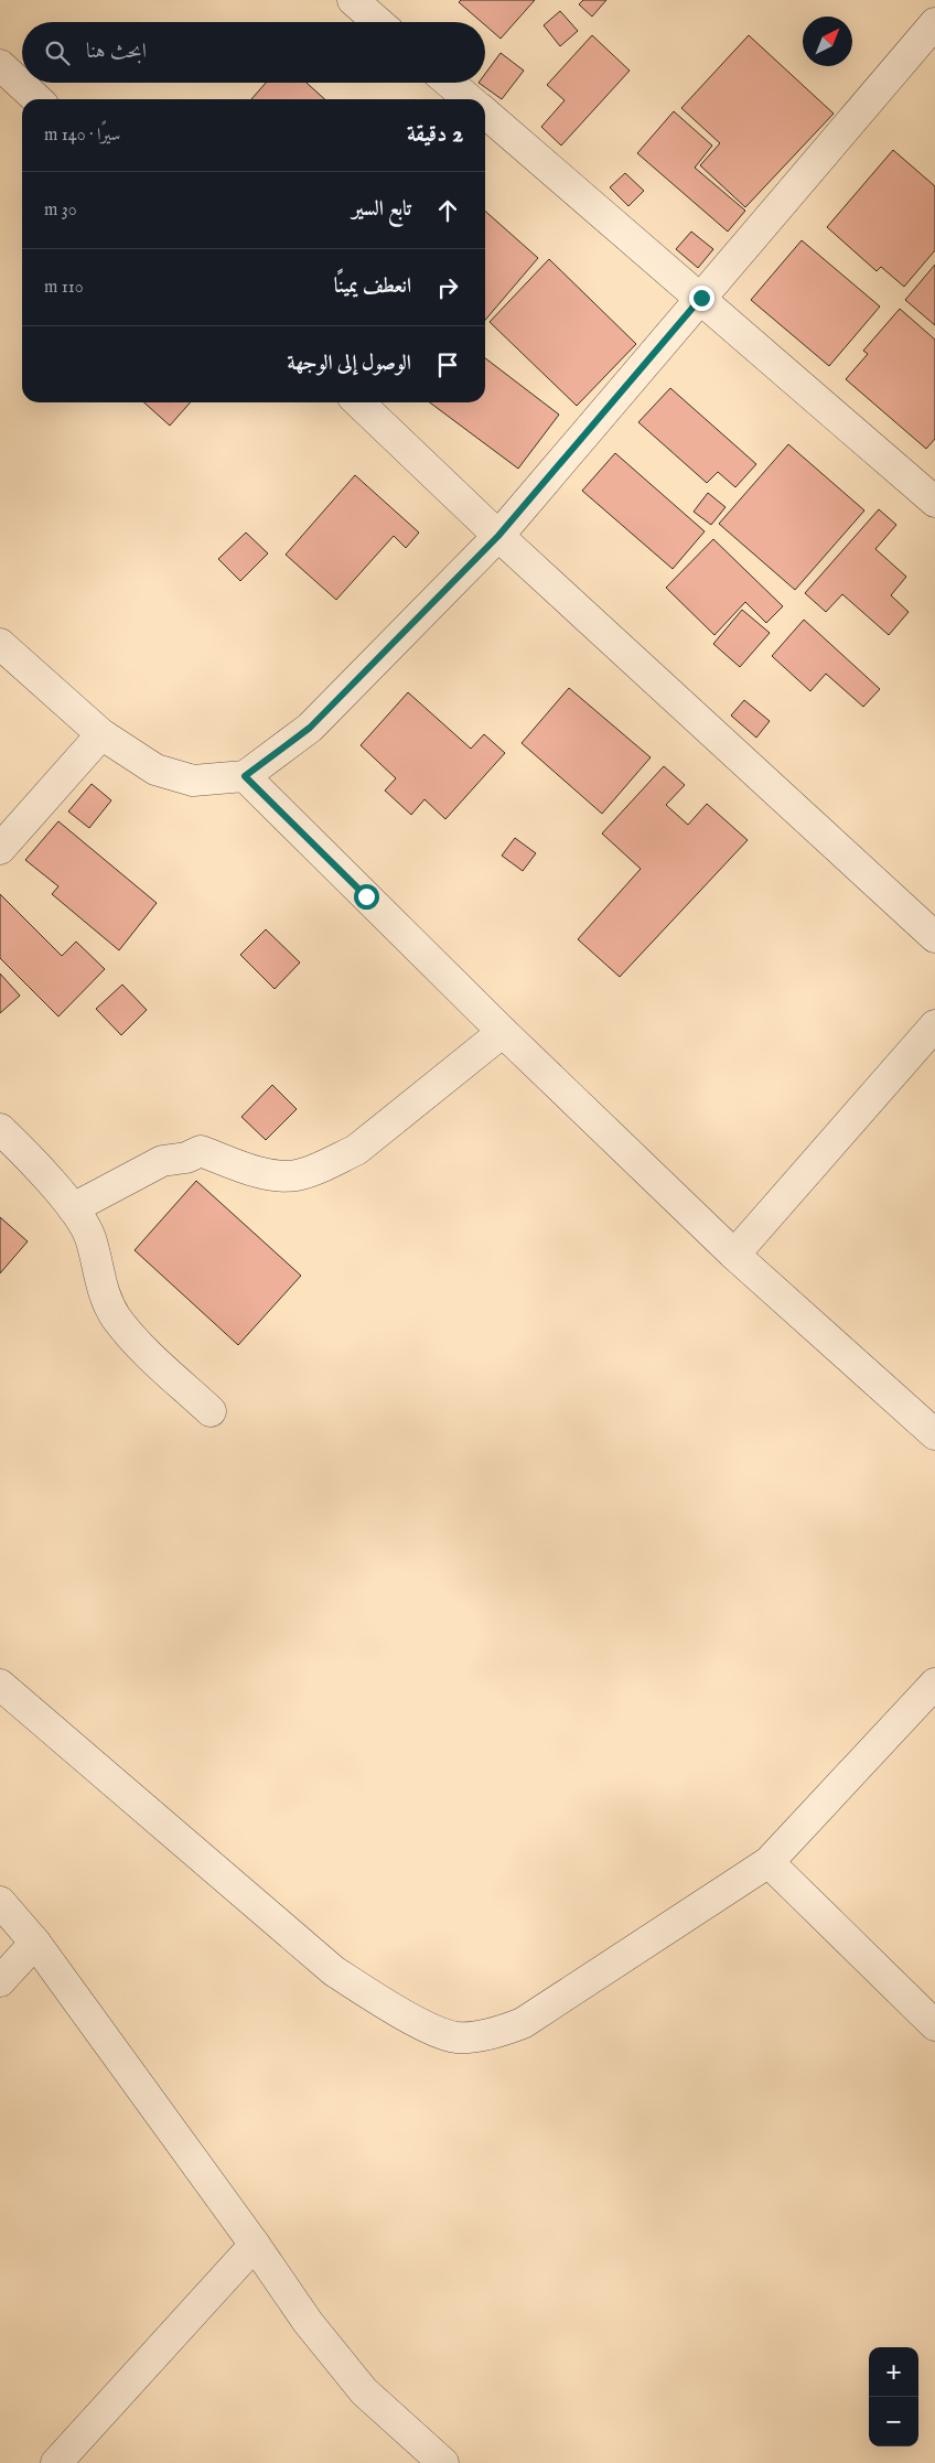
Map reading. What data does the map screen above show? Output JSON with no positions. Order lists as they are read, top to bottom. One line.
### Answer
{"north":"top right","page":{"search":"ابحث هنا","heading":["2 دقيقة","سيرًا · 140 m"],"list":[["تابع السير","30 m"],["انعطف يمينًا","110 m"],"الوصول إلى الوجهة"],"map_buttons":["+","−"]}}
